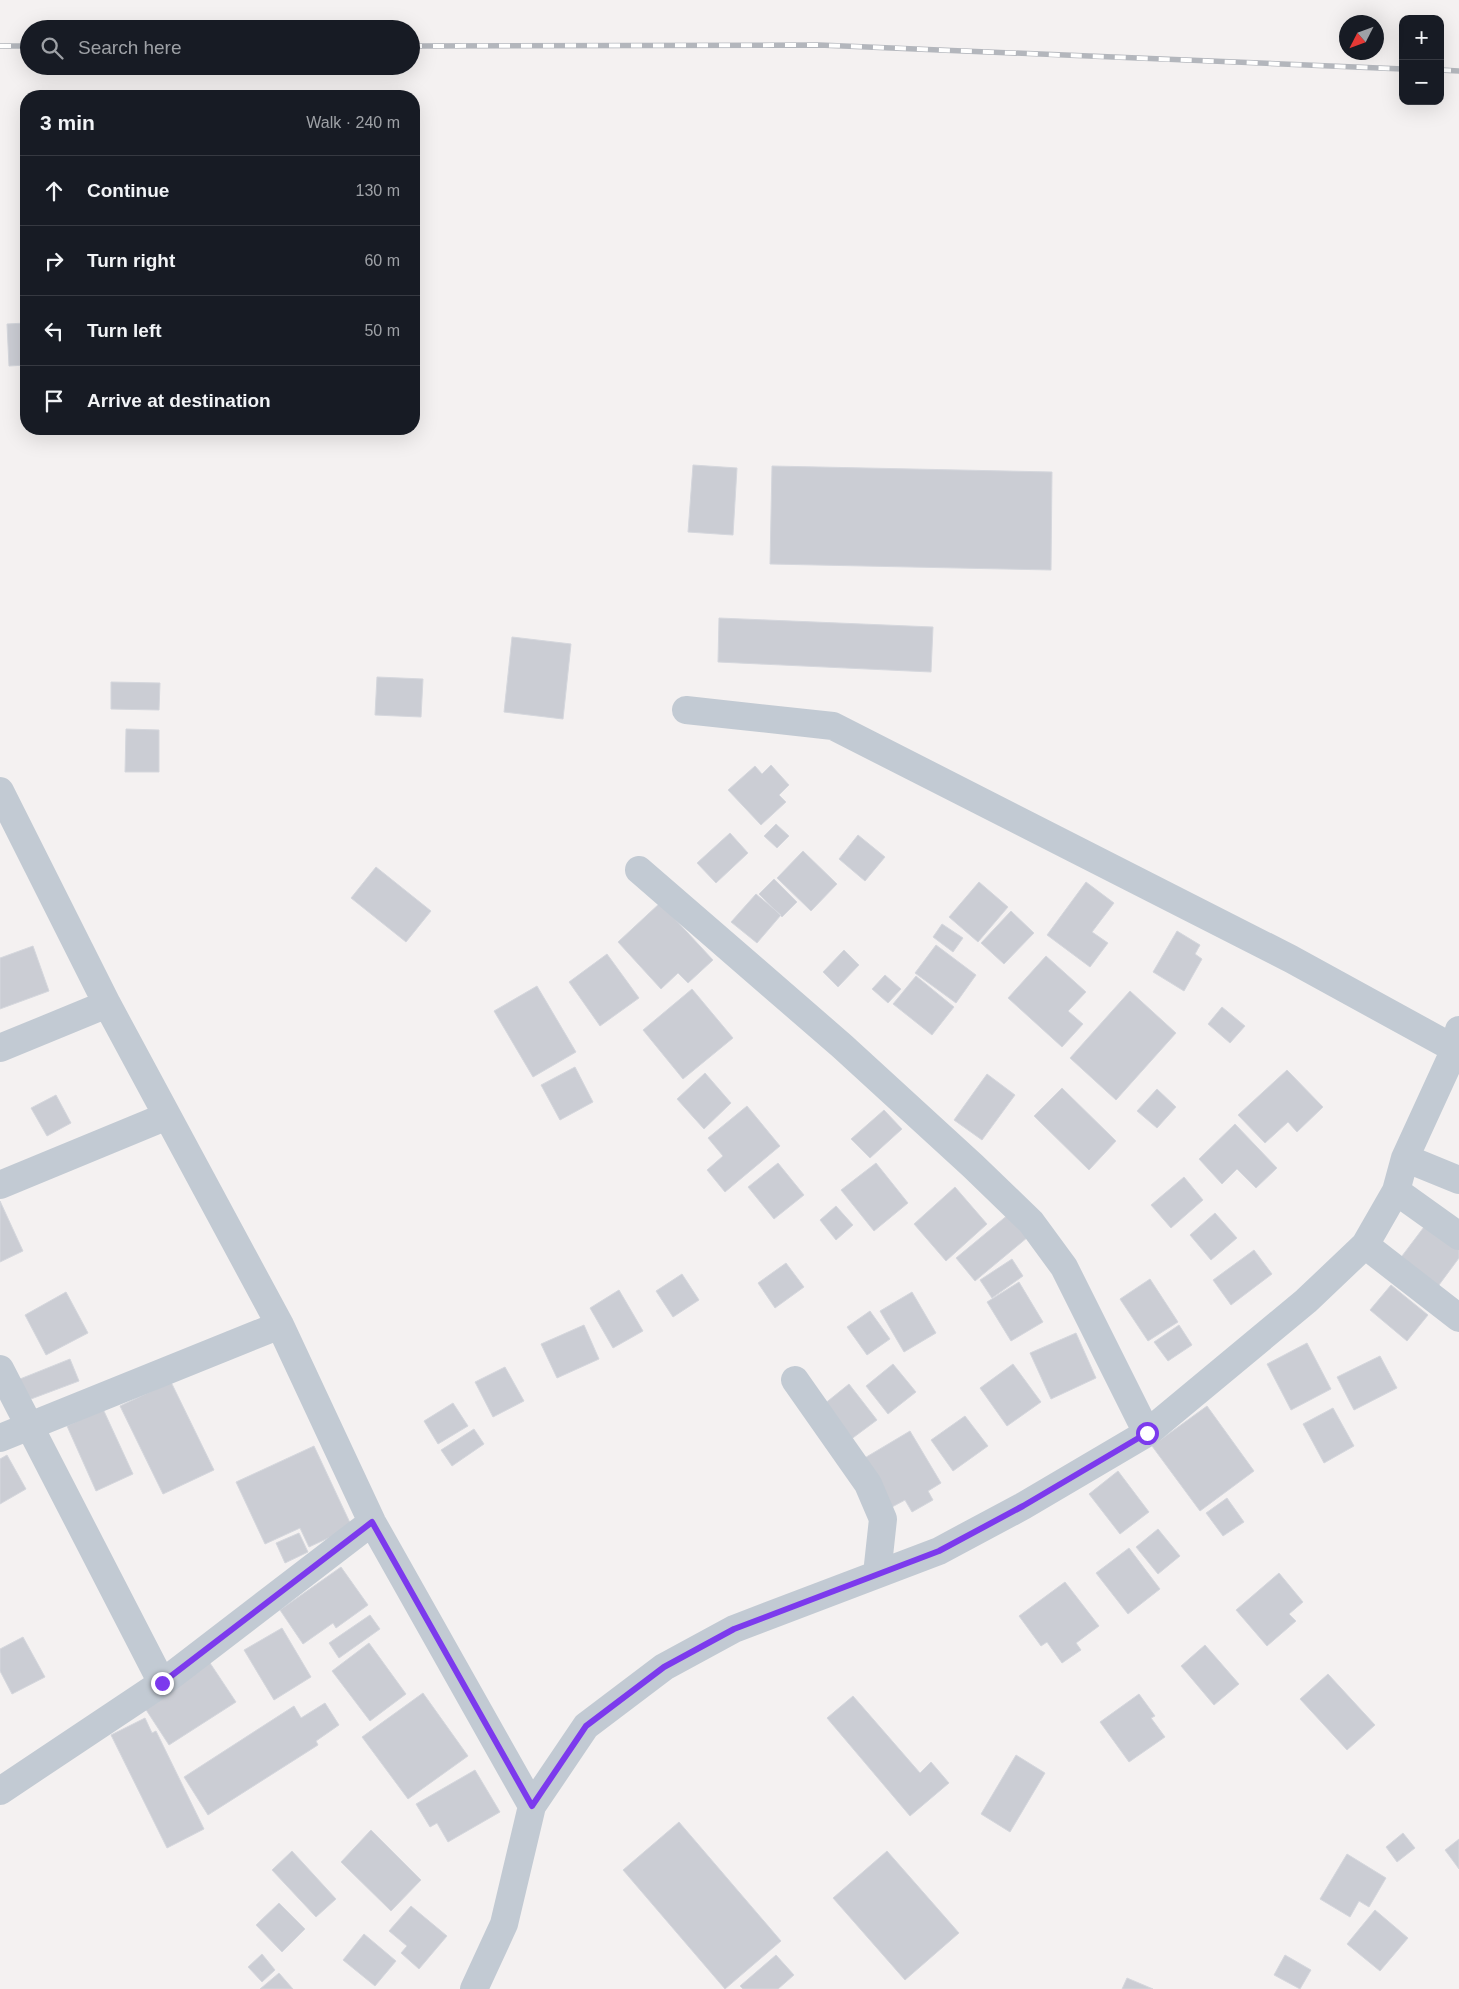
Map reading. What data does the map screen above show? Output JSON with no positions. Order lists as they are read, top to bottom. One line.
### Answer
{"north":"bottom left","page":{"map_buttons":["+","−"],"search":"Search here","heading":["3 min","Walk · 240 m"],"list":[["Continue","130 m"],["Turn right","60 m"],["Turn left","50 m"],"Arrive at destination"]}}
